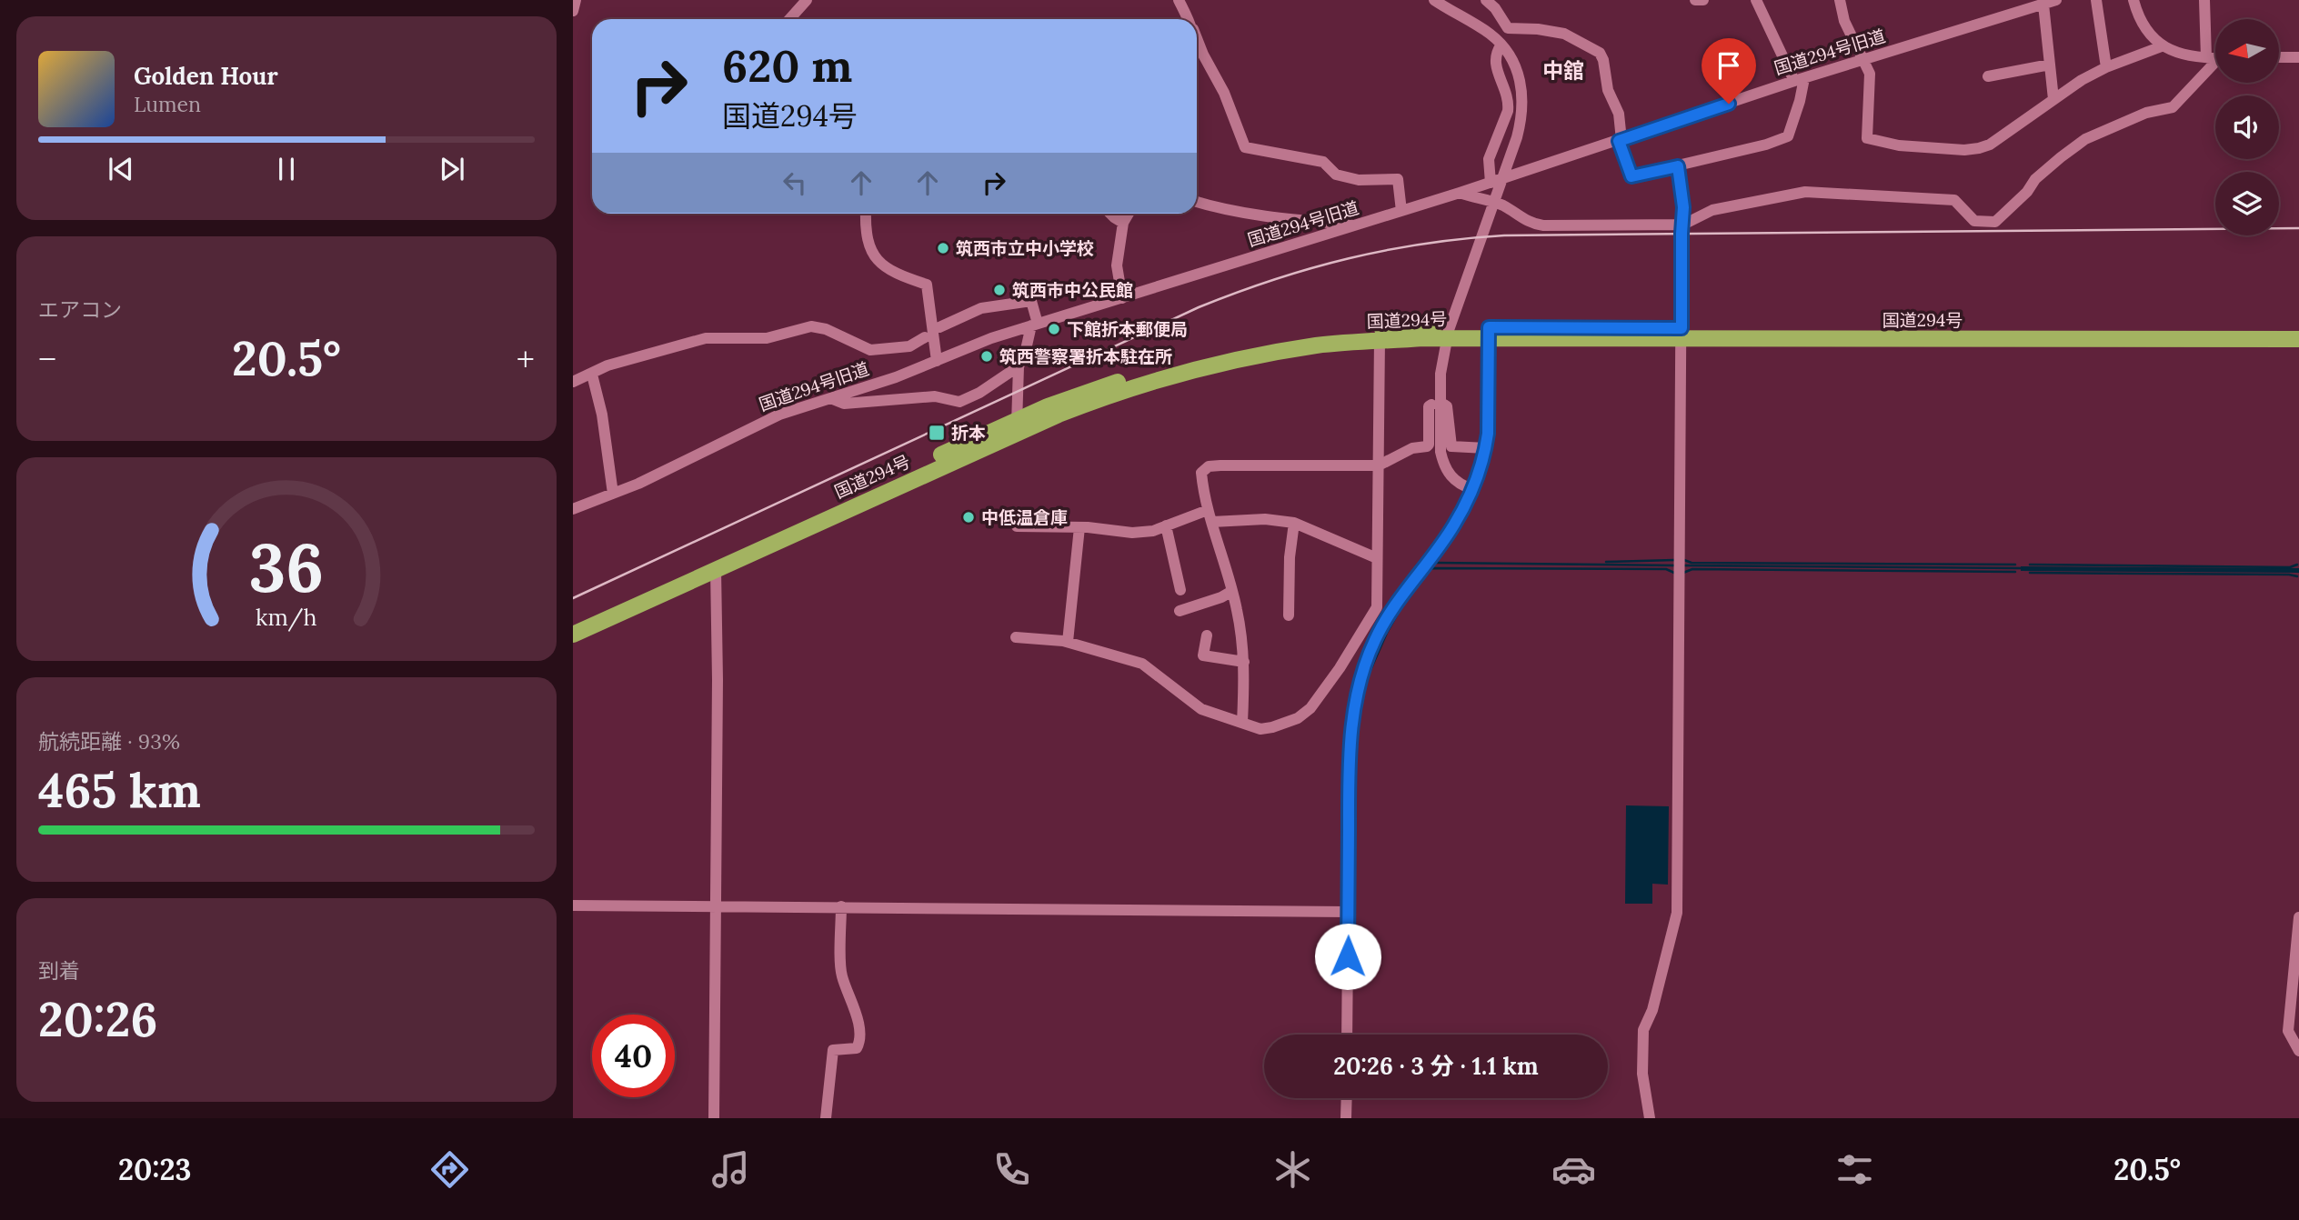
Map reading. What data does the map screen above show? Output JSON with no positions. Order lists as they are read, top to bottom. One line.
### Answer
{"streets":{"highway":["国道294号"],"street":["国道294号旧道"]},"districts":["中舘"],"places":{"other":["筑西市立中小学校","筑西市中公民館","下館折本郵便局","筑西警察署折本駐在所","中低温倉庫"],"transit":["折本"]},"north":"left","page":{"turn":["620 m","国道294号"],"song":["Golden Hour","Lumen"],"tile":["エアコン",["航続距離 · 93%","465 km"],["到着","20:26"]],"heat":["−","20.5°","+"],"limit":"40","trip":"20:26 · 3 分 · 1.1 km","tabs":["20:23","20.5°"],"gauge":["36","km/h"]}}
